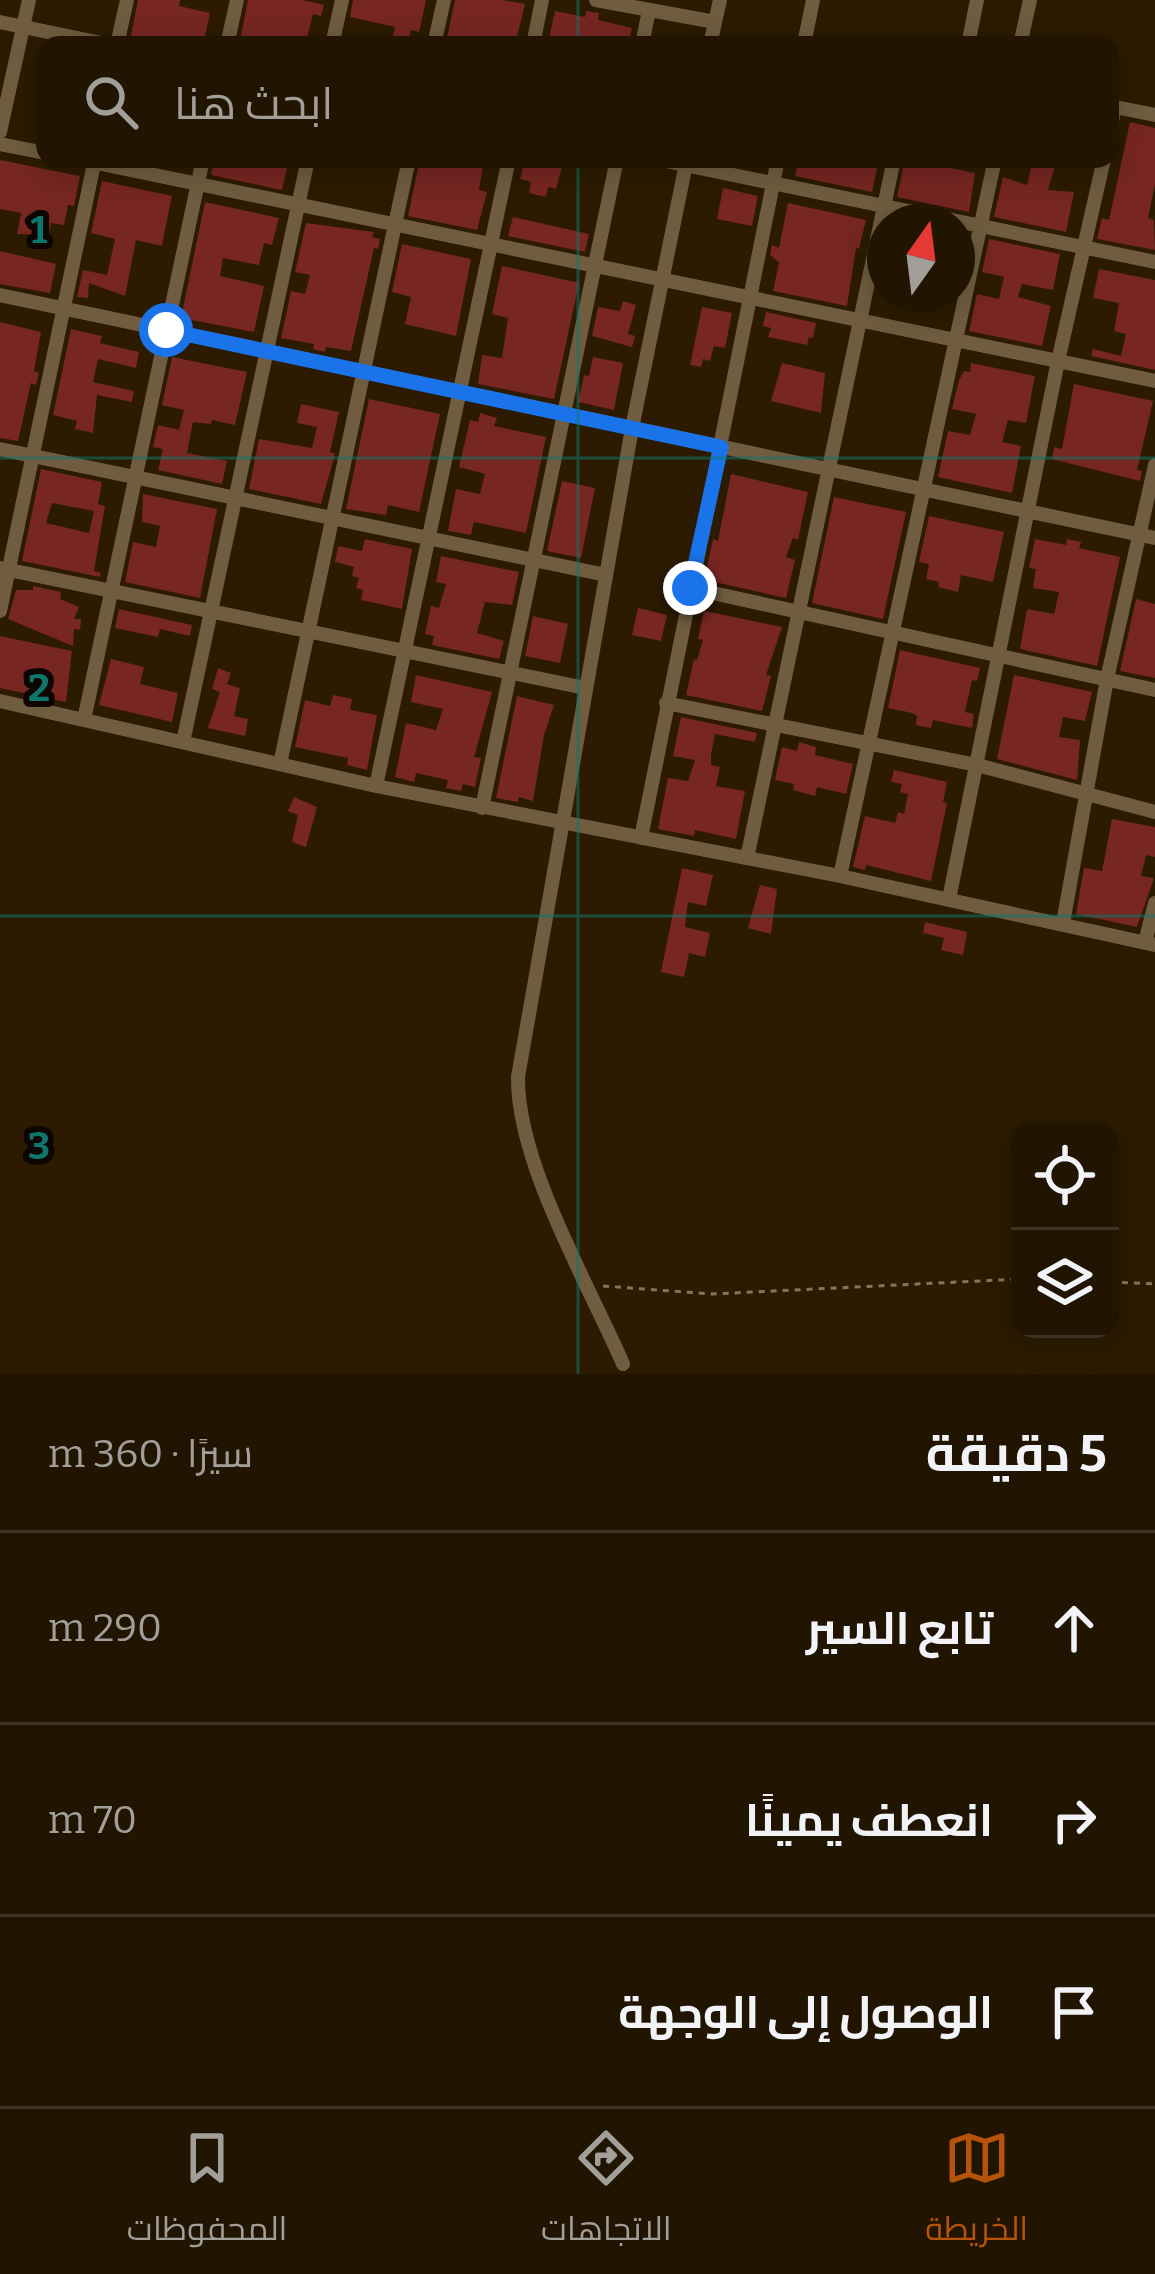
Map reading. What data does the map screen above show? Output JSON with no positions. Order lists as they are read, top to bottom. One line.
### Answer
{"north":"top","page":{"search":"ابحث هنا","heading":["5 دقيقة","سيرًا · 360 m"],"list":[["تابع السير","290 m"],["انعطف يمينًا","70 m"],"الوصول إلى الوجهة"],"nav":["الخريطة","الاتجاهات","المحفوظات"]},"grid":{"rows":["1","2","3"]}}
